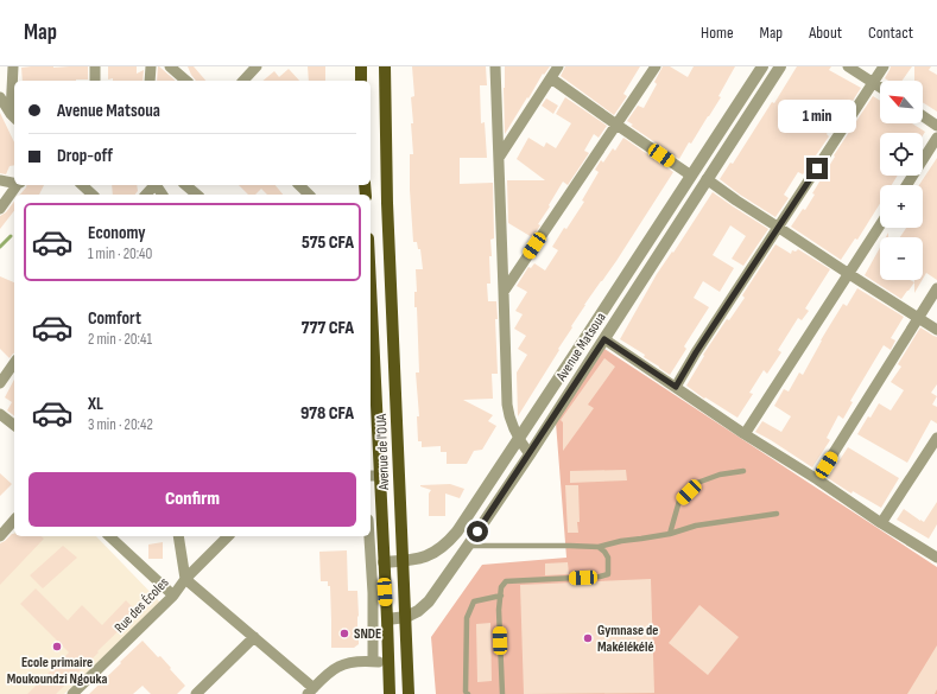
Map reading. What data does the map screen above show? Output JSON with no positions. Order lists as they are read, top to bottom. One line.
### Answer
{"streets":{"main road":["Avenue de l'OUA"],"street":["Avenue Matsoua","Rue des Écoles"]},"crossings":[["Avenue Matsoua","Avenue de l'OUA"]],"places":["SNDE","Gymnase de Makélékélé","Ecole primaire Moukoundzi Ngouka"],"north":"top left","page":{"header":"Map","nav":["Home","Map","About","Contact"],"map_buttons":["+","−"],"banner":["Avenue Matsoua","Drop-off"],"bubble":"1 min","list":[{"name":"Economy","note":"1 min · 20:40","value":"575 CFA"},{"name":"Comfort","note":"2 min · 20:41","value":"777 CFA"},{"name":"XL","note":"3 min · 20:42","value":"978 CFA"}],"buttons":"Confirm"}}
